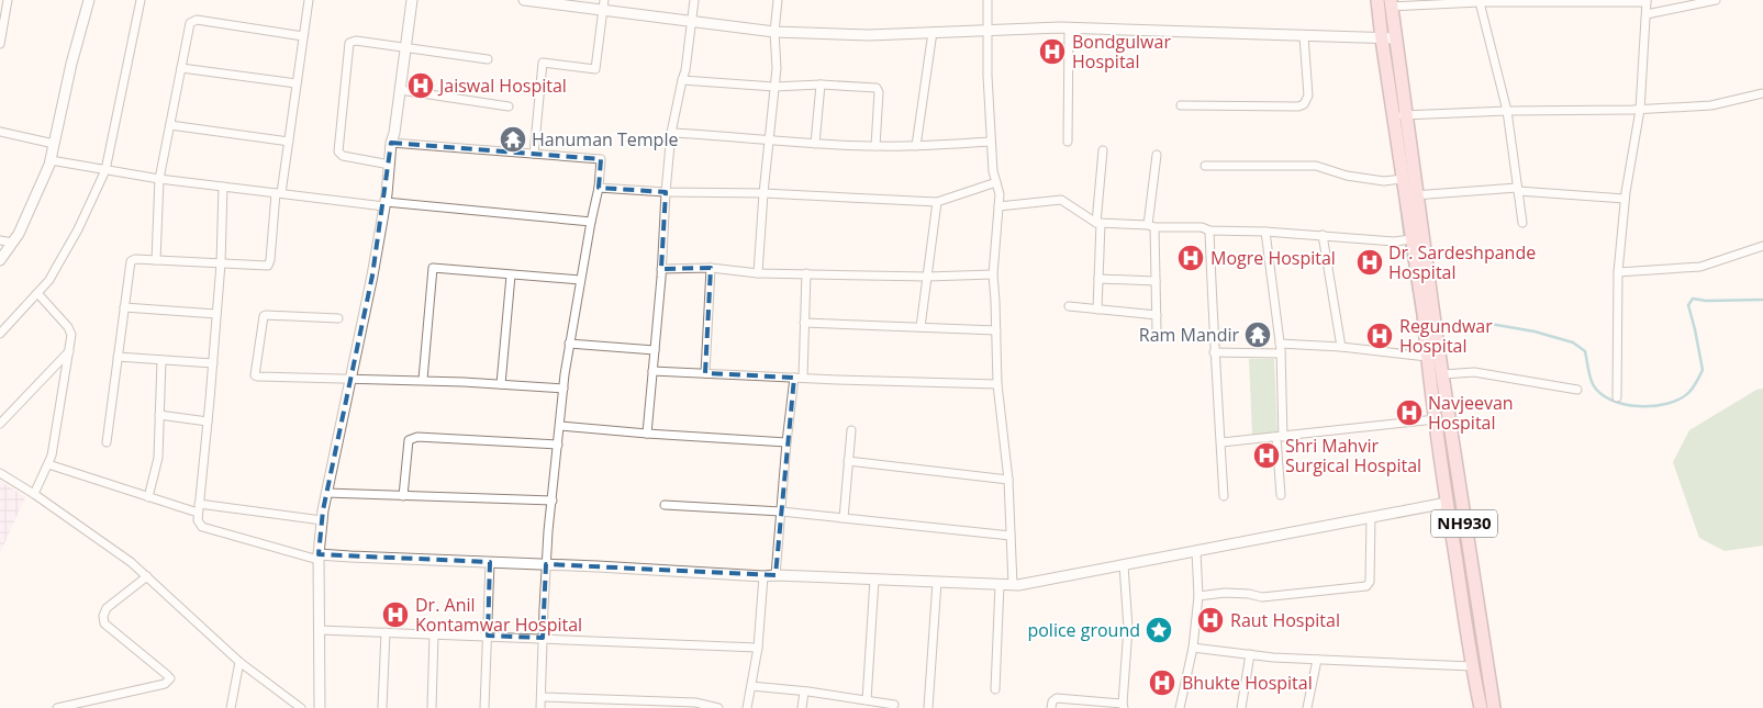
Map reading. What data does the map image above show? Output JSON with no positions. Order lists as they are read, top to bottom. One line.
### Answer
{"streets":{"highway":["NH930"]},"places":{"hospital":["Bondgulwar Hospital","Jaiswal Hospital","Mogre Hospital","Dr. Sardeshpande Hospital","Regundwar Hospital","Navjeevan Hospital","Shri Mahvir Surgical Hospital","Dr. Anil Kontamwar Hospital","Raut Hospital","Bhukte Hospital"],"temple":["Hanuman Temple","Ram Mandir"],"place":["police ground"]}}
